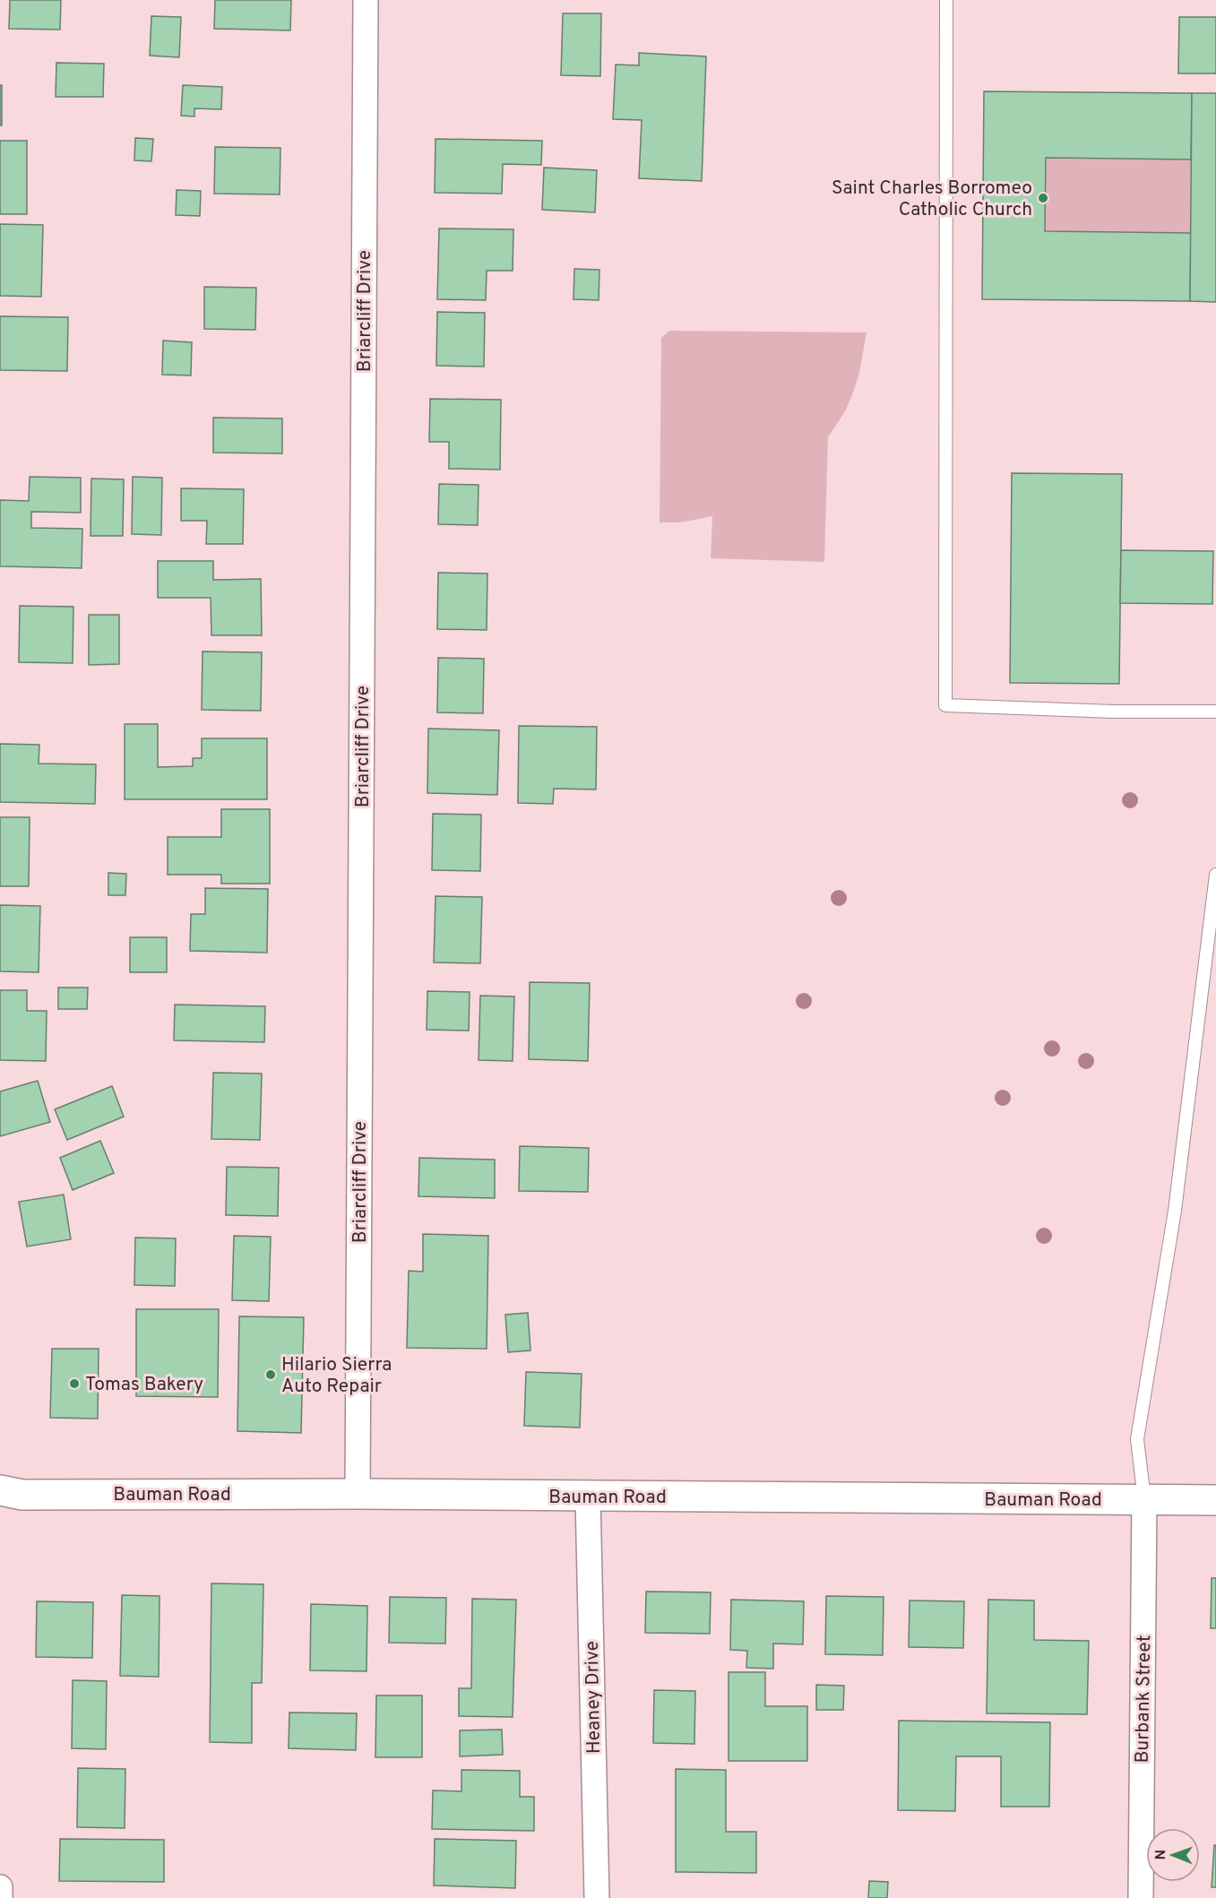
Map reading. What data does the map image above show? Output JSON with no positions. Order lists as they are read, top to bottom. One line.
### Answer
{"streets":{"street":["Briarcliff Drive","Bauman Road","Heaney Drive","Burbank Street"]},"crossings":[["Briarcliff Drive","Bauman Road"],["Bauman Road","Heaney Drive"],["Bauman Road","Burbank Street"]],"places":["Saint Charles Borromeo Catholic Church","Hilario Sierra Auto Repair","Tomas Bakery"],"north":"left"}
